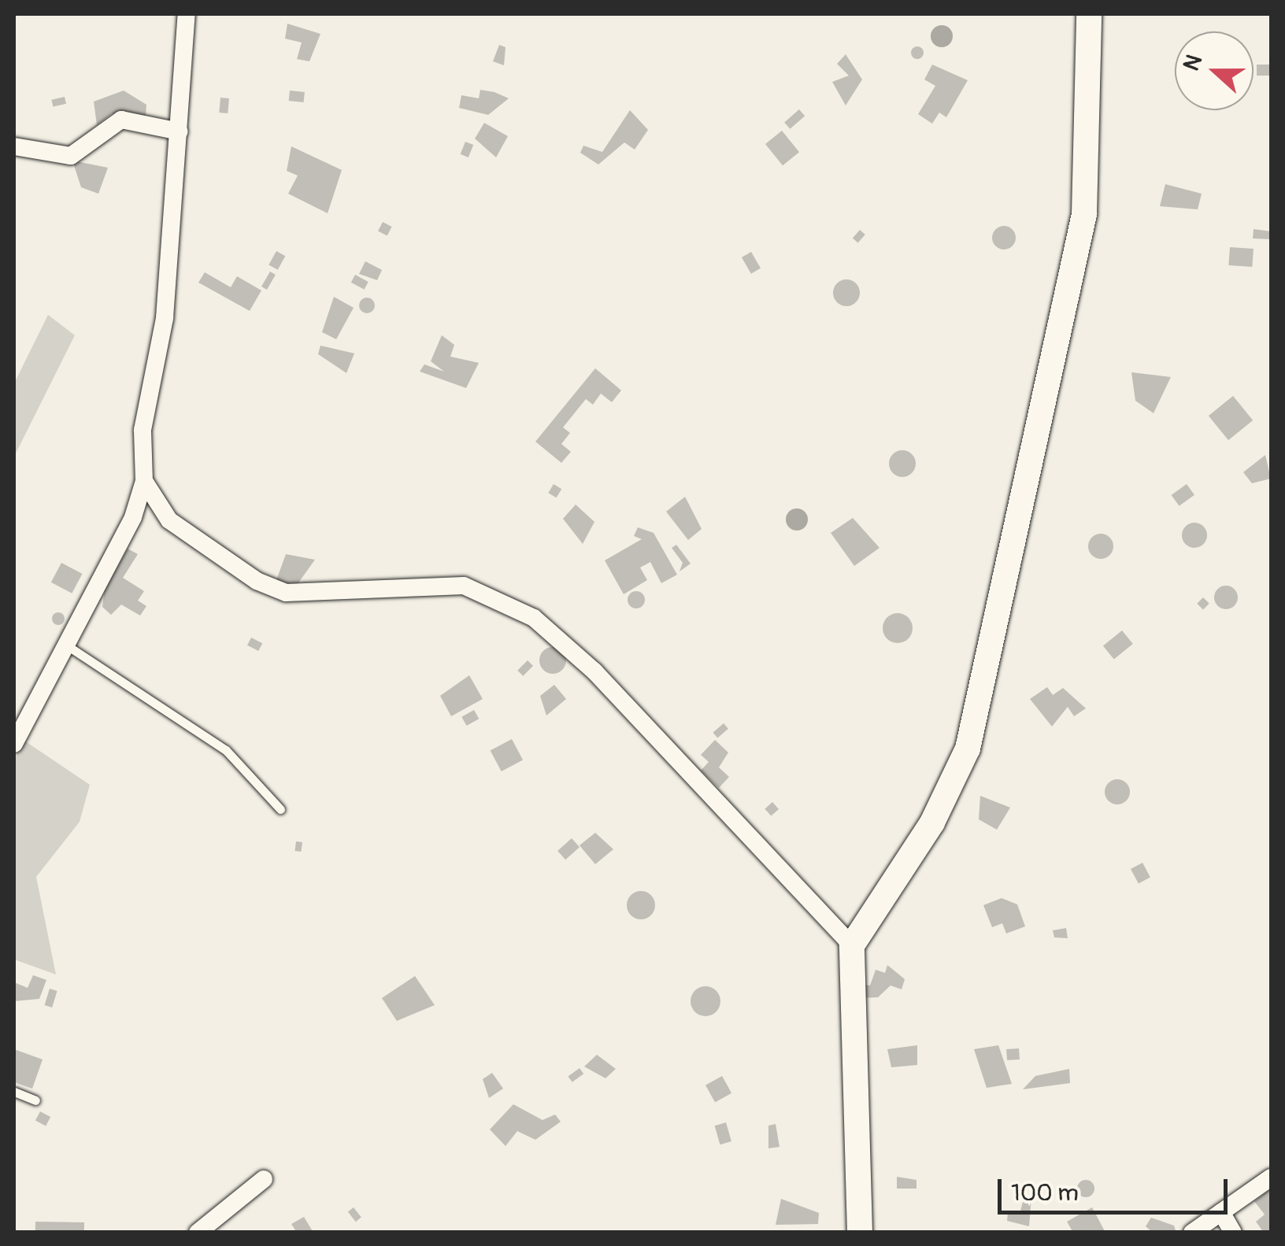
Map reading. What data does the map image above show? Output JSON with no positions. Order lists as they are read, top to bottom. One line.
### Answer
{"scale_bar":"100 m","north":"left"}
